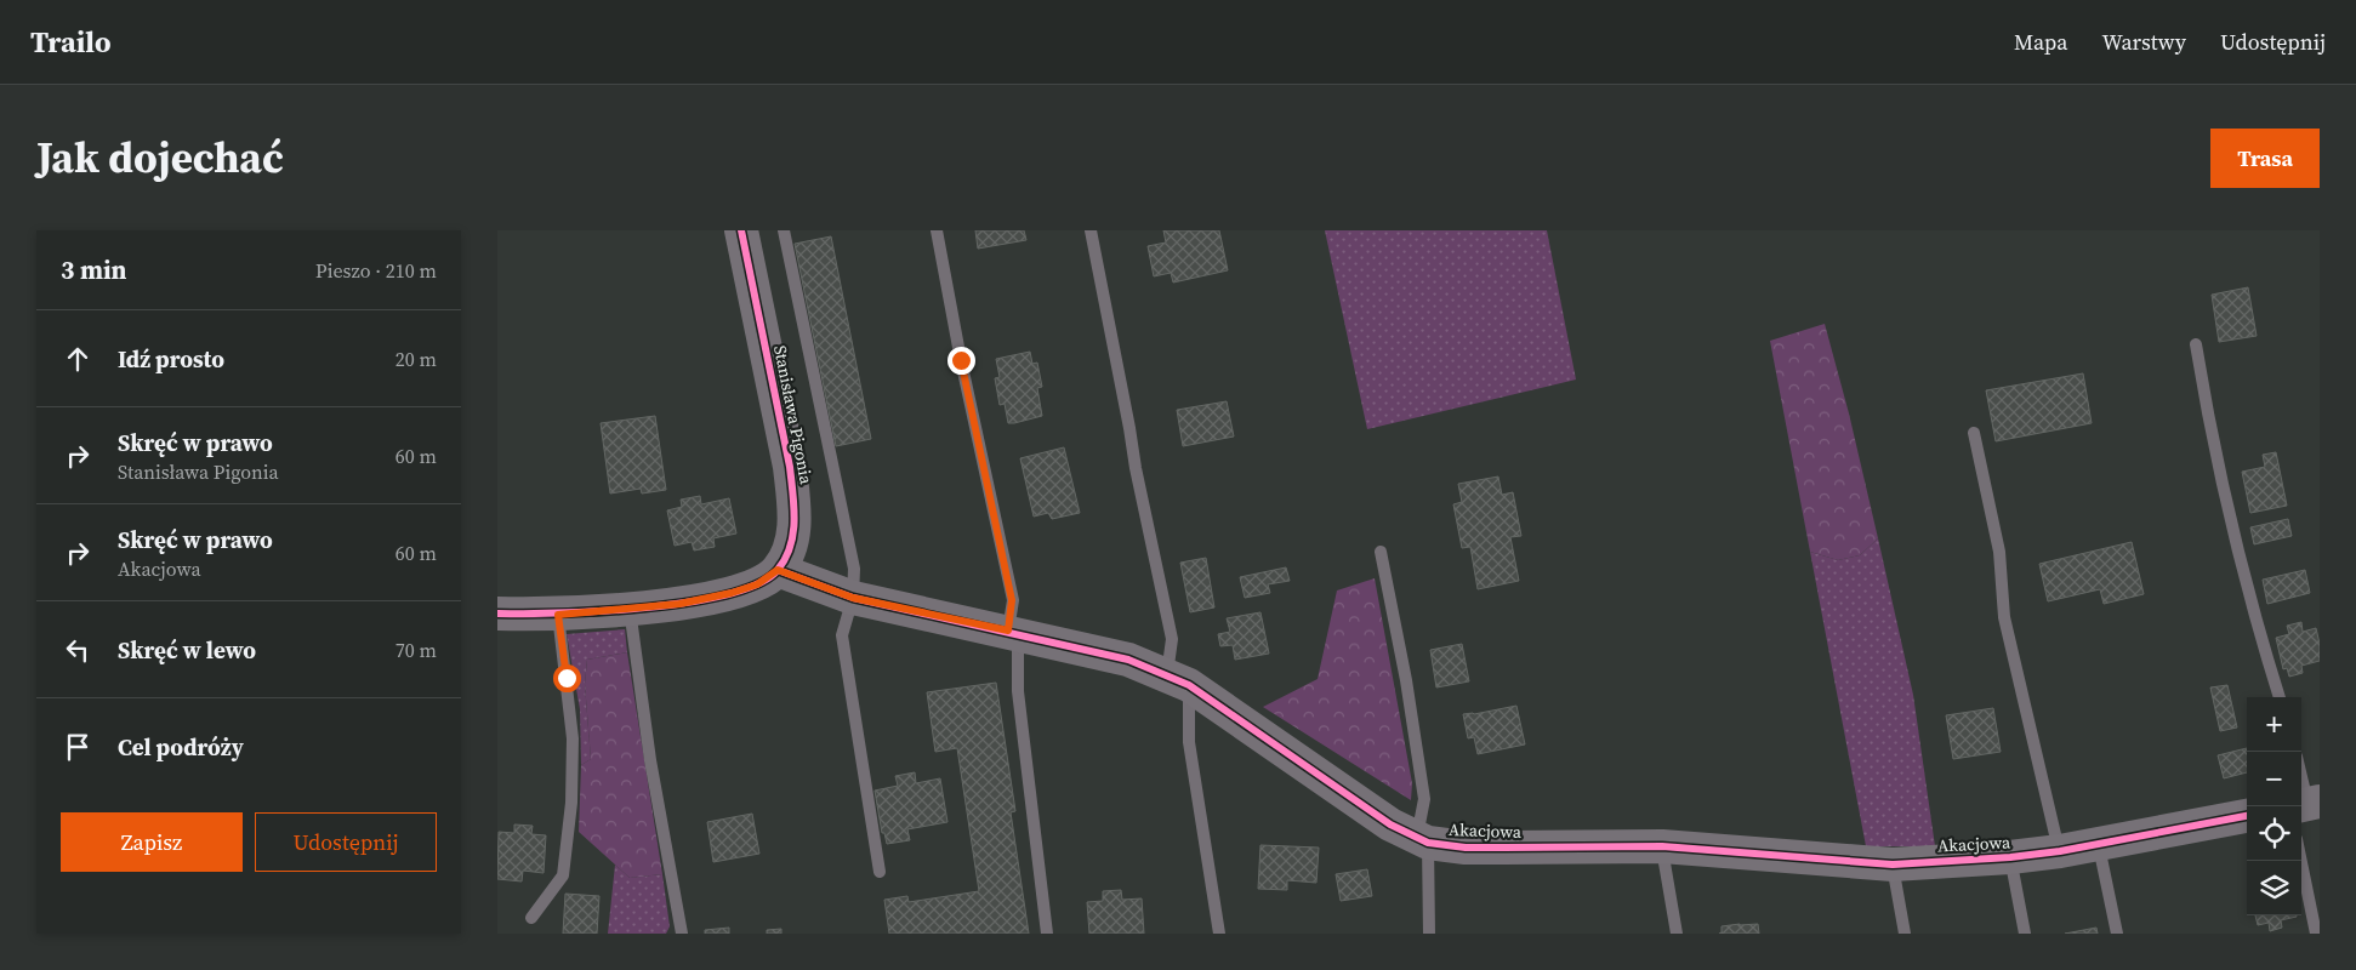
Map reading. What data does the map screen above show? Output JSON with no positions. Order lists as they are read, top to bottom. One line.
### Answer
{"streets":{"street":["Stanisława Pigonia","Akacjowa"]},"crossings":[["Stanisława Pigonia","Akacjowa"]],"page":{"header":"Trailo","nav":["Mapa","Warstwy","Udostępnij"],"title":"Jak dojechać","buttons":["Trasa",["Zapisz","Udostępnij"]],"heading":["3 min","Pieszo · 210 m"],"list":[["Idź prosto","20 m"],["Skręć w prawo","Stanisława Pigonia","60 m"],["Skręć w prawo","Akacjowa","60 m"],["Skręć w lewo","70 m"],"Cel podróży"],"map_buttons":["+","−"]}}
